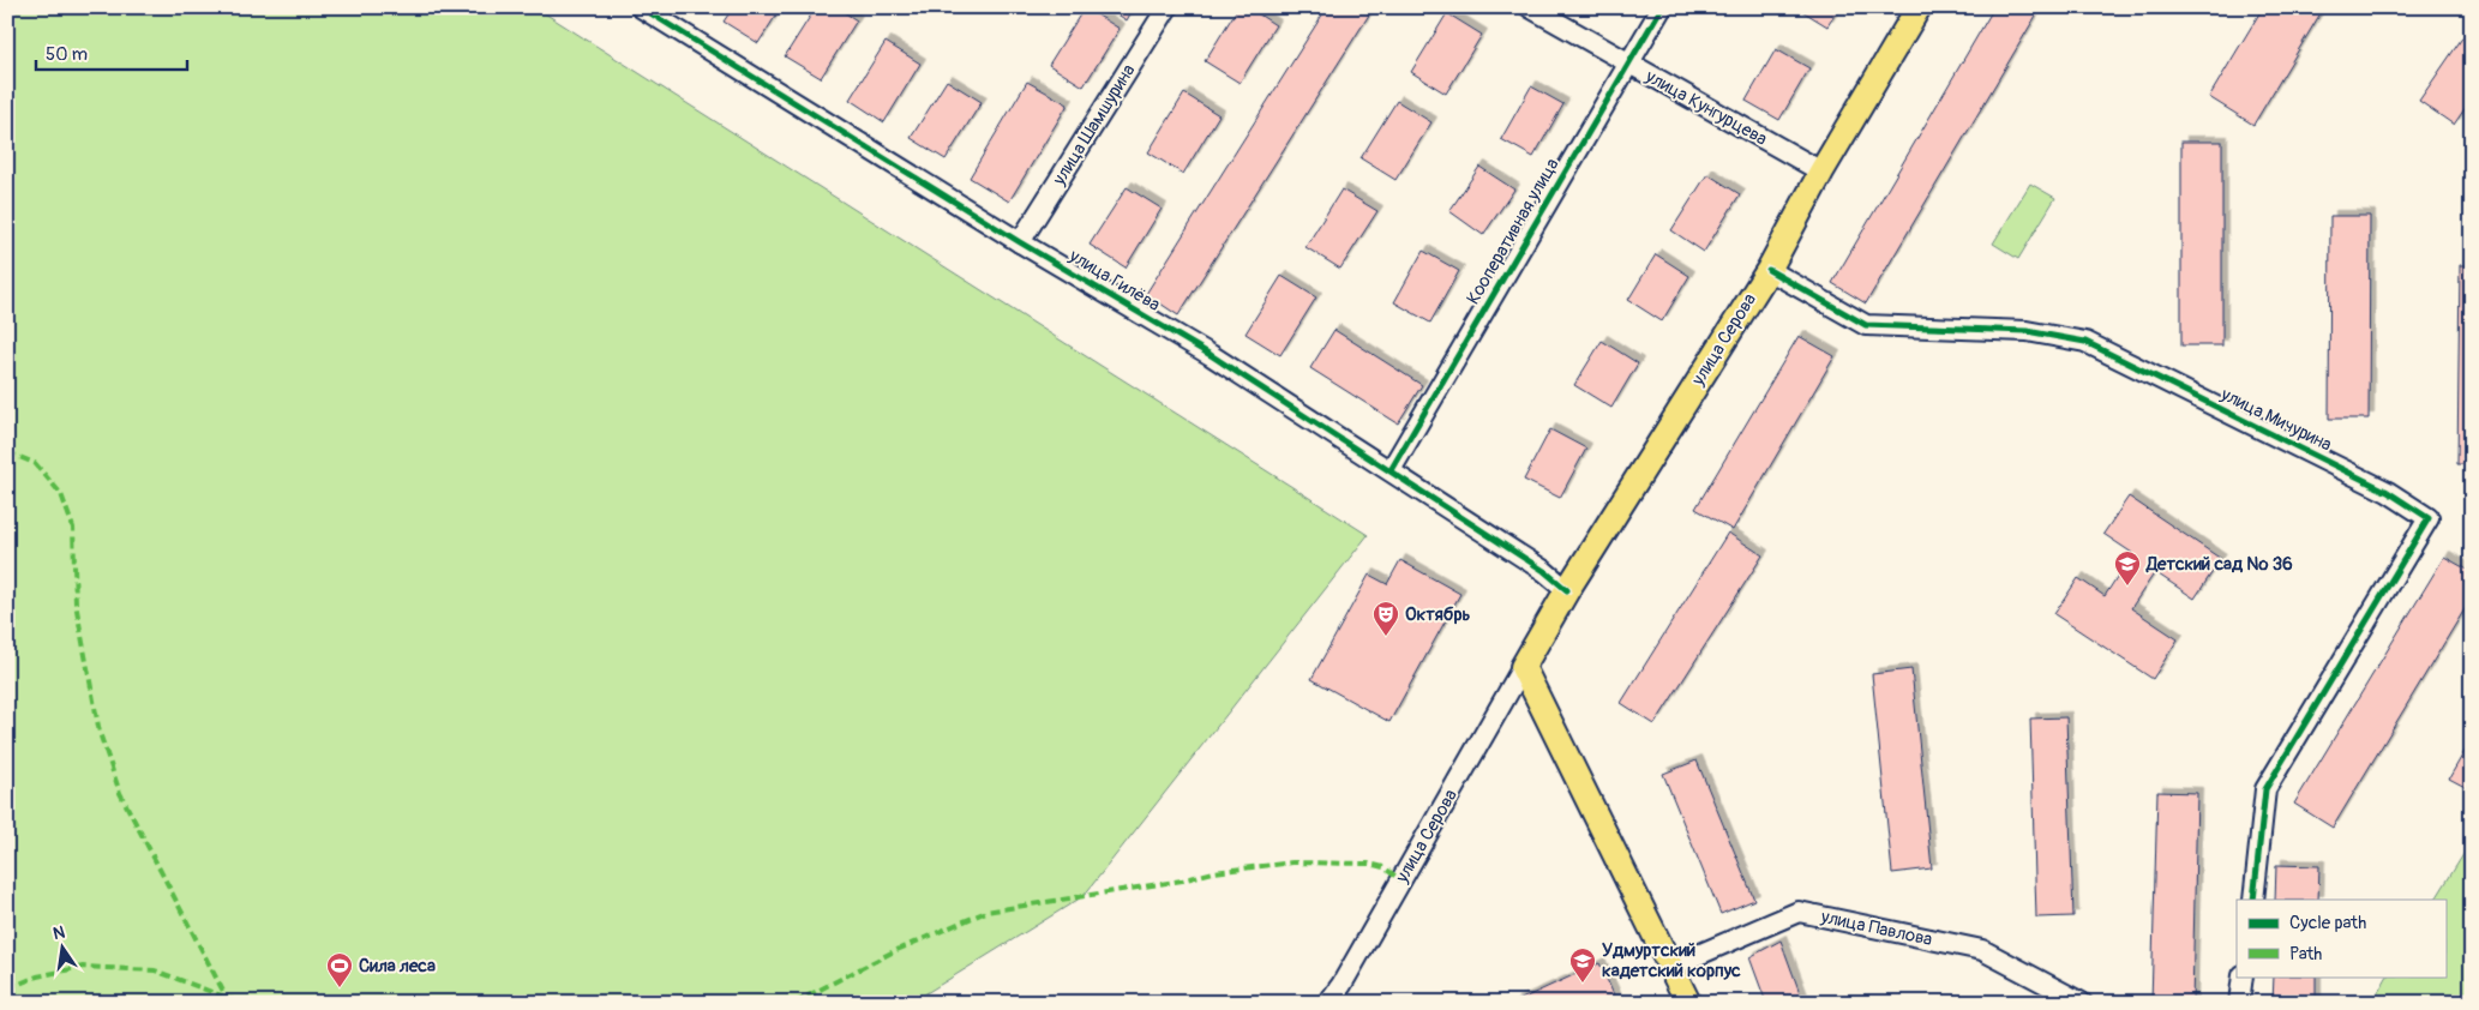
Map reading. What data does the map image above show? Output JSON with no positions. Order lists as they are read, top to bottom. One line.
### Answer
{"streets":{"main road":["улица Серова"],"street":["улица Кунгурцева","улица Шамшурина","Кооперативная улица","улица Гилёва","улица Мичурина","улица Павлова"]},"crossings":[["улица Кунгурцева","Кооперативная улица"],["улица Кунгурцева","улица Серова"],["улица Шамшурина","улица Гилёва"],["Кооперативная улица","улица Гилёва"],["улица Гилёва","улица Серова"],["улица Серова","улица Мичурина"]],"places":{"school or university":["Детский сад № 36","Удмуртский кадетский корпус"],"theatre":["Октябрь"],"sports":["Сила леса"]},"legend":["Cycle path","Path"],"scale_bar":"50 m","north":"top"}
